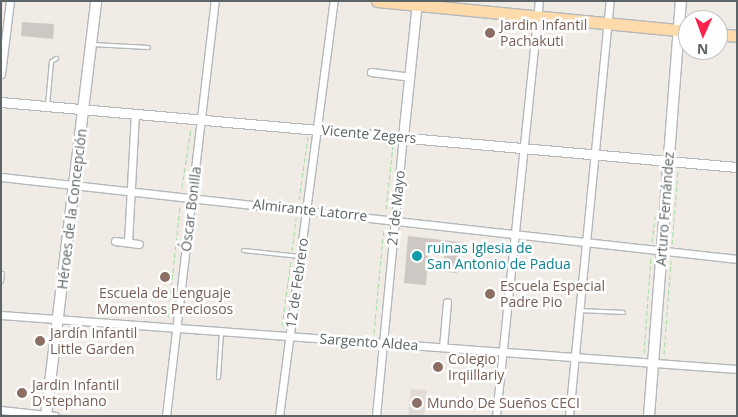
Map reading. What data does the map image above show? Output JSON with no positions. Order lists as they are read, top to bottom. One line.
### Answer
{"streets":{"main road":["Héroes de la Concepción","Arturo Fernández"],"street":["Vicente Zegers","21 de Mayo","Óscar Bonilla","Almirante Latorre","12 de Febrero","Sargento Aldea"]},"crossings":[["Vicente Zegers","21 de Mayo"],["Vicente Zegers","Héroes de la Concepción"],["Vicente Zegers","Óscar Bonilla"],["Vicente Zegers","Arturo Fernández"],["Vicente Zegers","12 de Febrero"],["21 de Mayo","Almirante Latorre"],["21 de Mayo","Sargento Aldea"],["Héroes de la Concepción","Almirante Latorre"],["Héroes de la Concepción","Sargento Aldea"],["Óscar Bonilla","Almirante Latorre"],["Óscar Bonilla","Sargento Aldea"],["Arturo Fernández","Almirante Latorre"],["Arturo Fernández","Sargento Aldea"],["Almirante Latorre","12 de Febrero"],["12 de Febrero","Sargento Aldea"]],"places":["Jardin Infantil Pachakuti","ruinas Iglesia de San Antonio de Padua","Escuela de Lenguaje Momentos Preciosos","Escuela Especial Padre Pio","Jardín Infantil Little Garden","Colegio Irqiillariy","Jardin Infantil D'stephano","Mundo De Sueños CECI"],"north":"bottom"}
